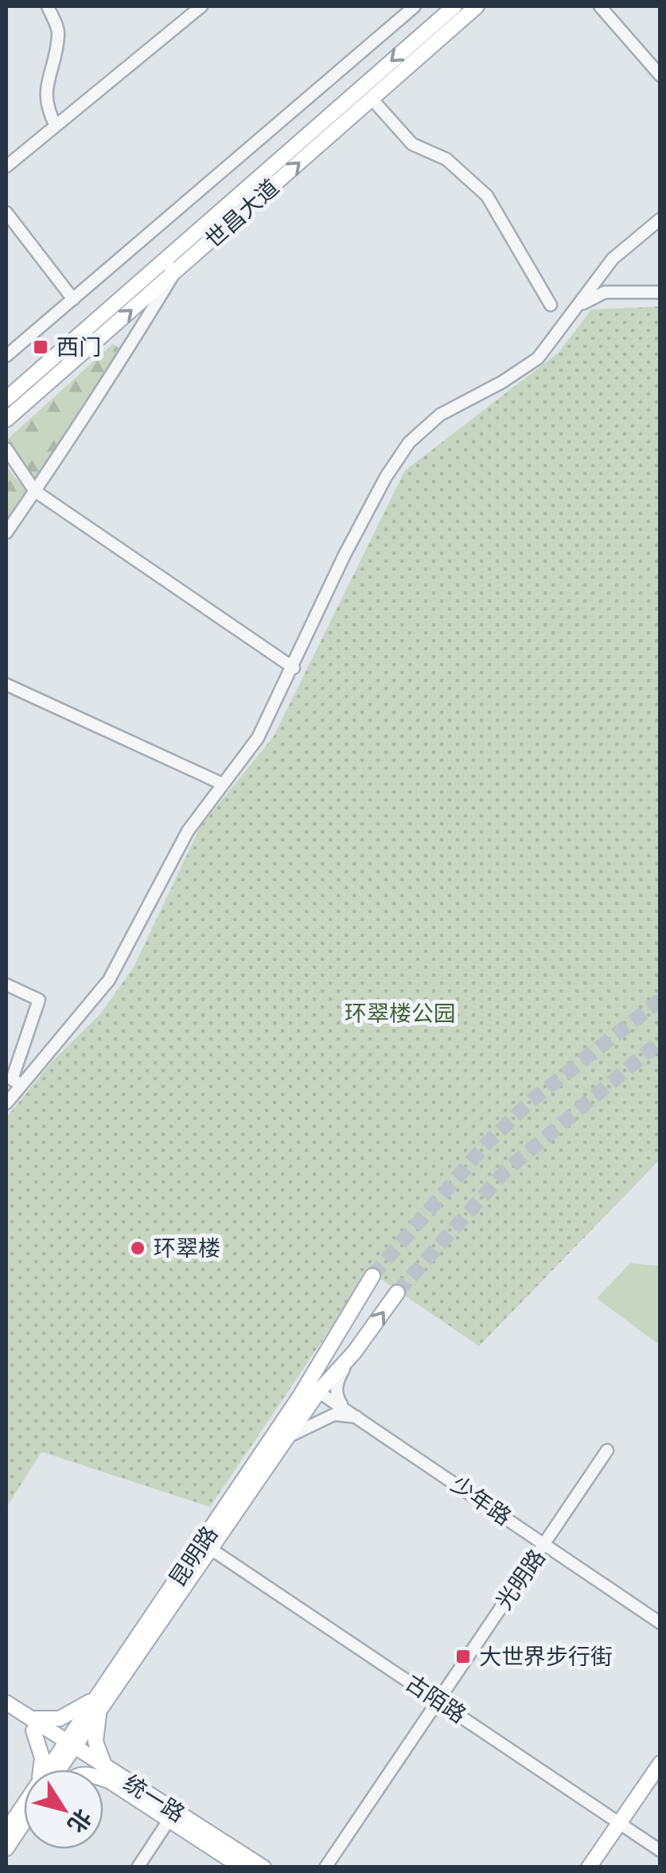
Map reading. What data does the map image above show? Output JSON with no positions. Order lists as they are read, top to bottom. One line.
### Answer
{"streets":{"main road":["世昌大道","昆明路","统一路"],"street":["少年路","光明路","古陌路"]},"crossings":[["少年路","昆明路"],["少年路","光明路"],["昆明路","古陌路"],["昆明路","统一路"],["光明路","古陌路"]],"parks":["环翠楼公园"],"places":{"transit":["西门","大世界步行街"],"other":["环翠楼"]},"north":"bottom right"}
